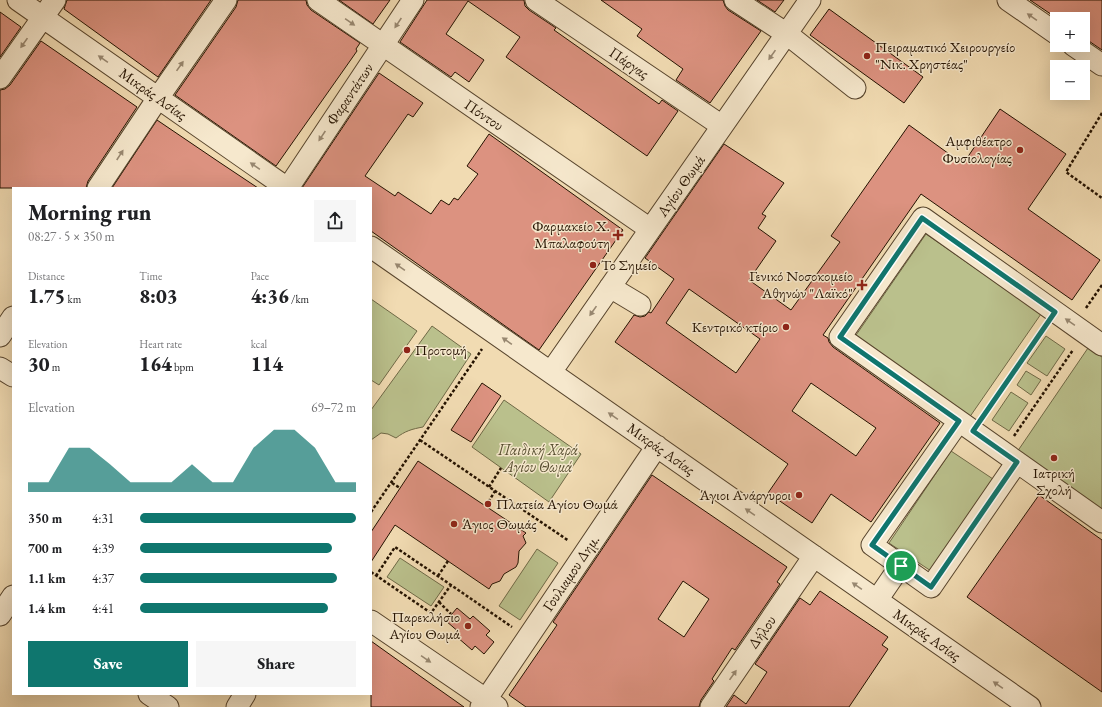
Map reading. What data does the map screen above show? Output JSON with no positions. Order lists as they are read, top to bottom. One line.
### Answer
{"streets":{"street":["Πάργας","Μικράς Ασίας","Φαραντάτων","Πόντου","Αγίου Θωμά","Γουλιαμου Δημ.","Δήλου"]},"crossings":[["Πάργας","Αγίου Θωμά"],["Μικράς Ασίας","Αγίου Θωμά"],["Μικράς Ασίας","Γουλιαμου Δημ."],["Μικράς Ασίας","Δήλου"],["Φαραντάτων","Πόντου"],["Πόντου","Αγίου Θωμά"]],"one_way":["Μικράς Ασίας","Αγίου Θωμά","Δήλου"],"parks":["Παιδική Χαρά Αγίου Θωμά"],"places":{"other":["Πειραματικό Χειρουργείο \"Νικ. Χρηστέας\"","Αμφιθέατρο Φυσιολογίας","Το Σημείο","Κεντρικό κτίριο","Προτομή","Ιατρική Σχολή","Άγιοι Ανάργυροι","Πλατεία Αγίου Θωμά","Άγιος Θωμάς","Παρεκλήσιο Αγίου Θωμά"],"health":["Φαρμακείο Χ. Μπαλαφούτη","Γενικό Νοσοκομείο Αθηνών \"Λαϊκό\""]},"page":{"map_buttons":["+","−"],"heading":["Morning run","08:27 · 5 × 350 m"],"stats":[["Distance","1.75 km"],["Time","8:03"],["Pace","4:36 /km"],["Elevation","30 m"],["Heart rate","164 bpm"],["kcal","114"]],"chart":["Elevation","69–72 m"],"list":[{"name":"350 m","note":"4:31"},{"name":"700 m","note":"4:39"},{"name":"1.1 km","note":"4:37"},{"name":"1.4 km","note":"4:41"}],"buttons":["Save","Share"]}}
